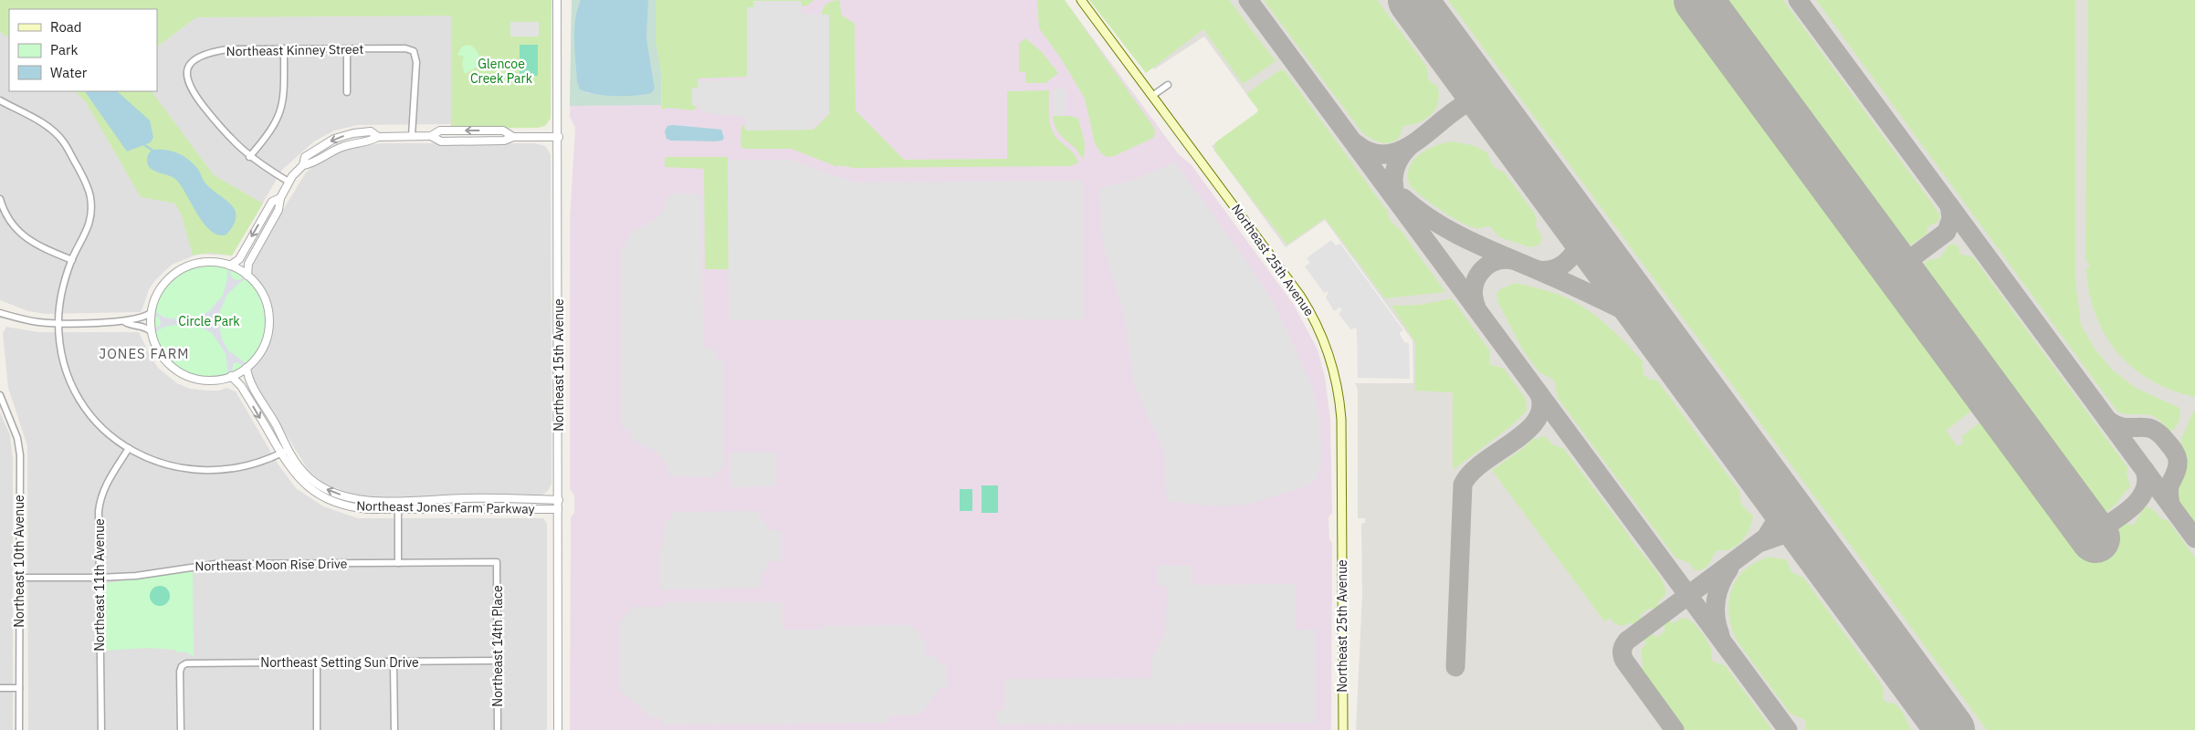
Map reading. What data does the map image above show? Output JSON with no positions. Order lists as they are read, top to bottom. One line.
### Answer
{"streets":{"main road":["Northeast 25th Avenue"],"street":["Northeast Kinney Street","Northeast 15th Avenue","Northeast Jones Farm Parkway","Northeast 10th Avenue","Northeast Moon Rise Drive","Northeast 11th Avenue","Northeast 14th Place","Northeast Setting Sun Drive"]},"crossings":[["Northeast 15th Avenue","Northeast Jones Farm Parkway"],["Northeast 10th Avenue","Northeast Moon Rise Drive"],["Northeast Moon Rise Drive","Northeast 11th Avenue"],["Northeast Moon Rise Drive","Northeast 14th Place"],["Northeast 14th Place","Northeast Setting Sun Drive"]],"districts":["JONES FARM"],"parks":["Glencoe Creek Park","Circle Park"],"legend":["Road","Park","Water"]}
